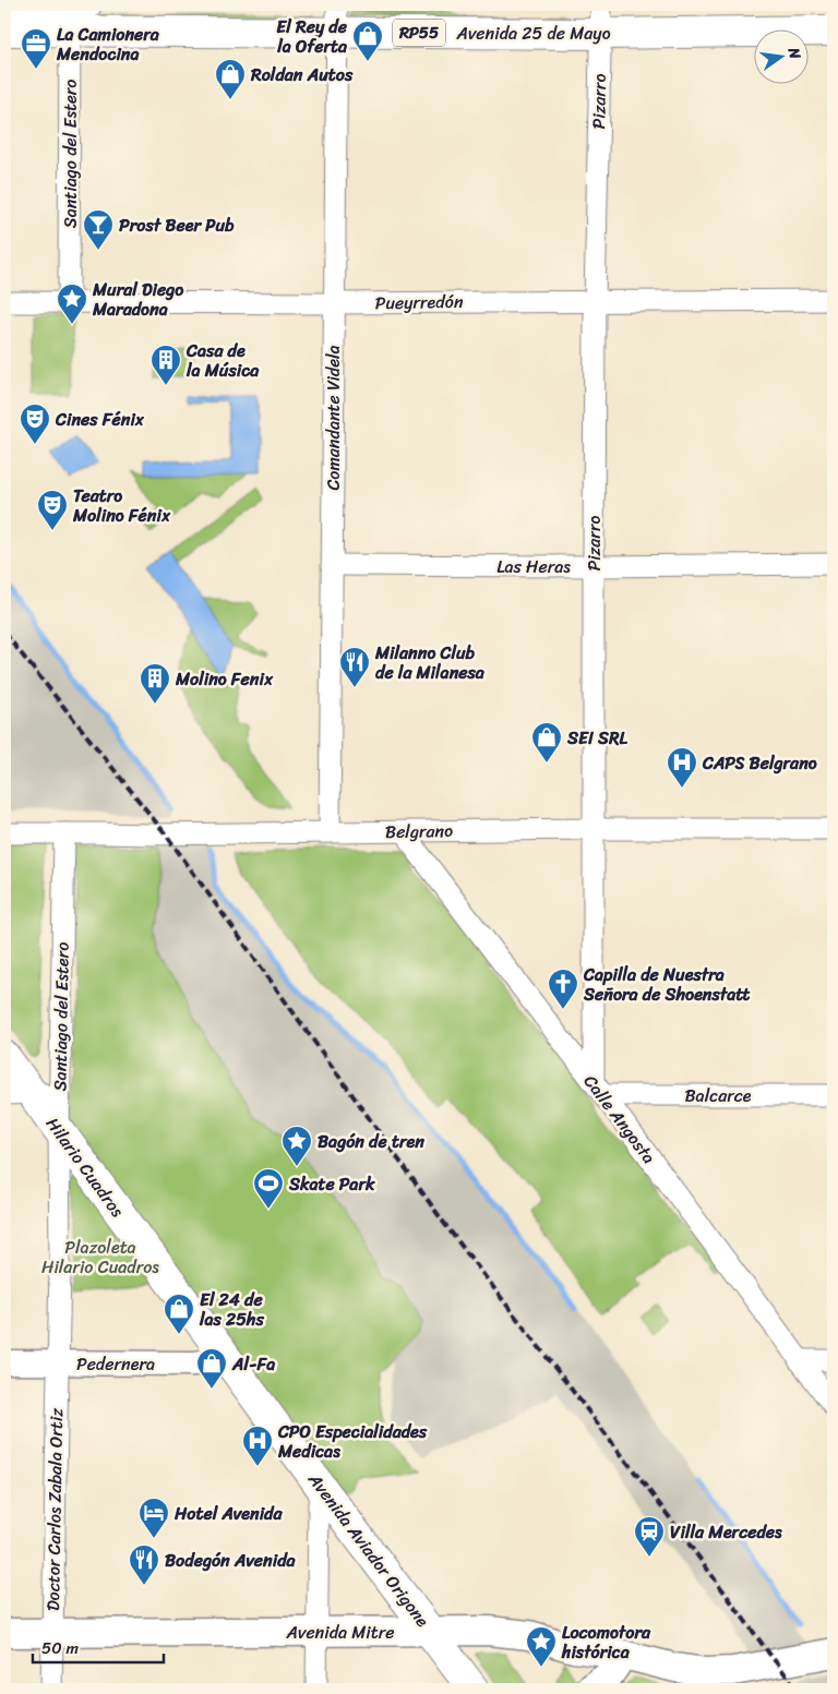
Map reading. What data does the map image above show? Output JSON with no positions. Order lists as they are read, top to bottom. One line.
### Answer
{"streets":{"main road":["RP55","Avenida 25 de Mayo","Hilario Cuadros","Avenida Aviador Origone","Avenida Mitre"],"street":["Pizarro","Santiago del Estero","Pueyrredón","Comandante Videla","Las Heras","Belgrano","Balcarce","Calle Angosta","Pedernera","Doctor Carlos Zabala Ortiz"]},"crossings":[["Avenida 25 de Mayo","Pizarro"],["Avenida 25 de Mayo","Santiago del Estero"],["Avenida 25 de Mayo","Comandante Videla"],["Pizarro","Pueyrredón"],["Pizarro","Las Heras"],["Pizarro","Belgrano"],["Pizarro","Balcarce"],["Pizarro","Calle Angosta"],["Santiago del Estero","Pueyrredón"],["Santiago del Estero","Belgrano"],["Santiago del Estero","Hilario Cuadros"],["Pueyrredón","Comandante Videla"],["Comandante Videla","Las Heras"],["Comandante Videla","Belgrano"],["Belgrano","Calle Angosta"],["Balcarce","Calle Angosta"],["Hilario Cuadros","Pedernera"],["Hilario Cuadros","Avenida Aviador Origone"],["Pedernera","Doctor Carlos Zabala Ortiz"],["Pedernera","Avenida Aviador Origone"],["Doctor Carlos Zabala Ortiz","Avenida Mitre"],["Avenida Aviador Origone","Avenida Mitre"]],"parks":["Plazoleta Hilario Cuadros"],"places":{"shop":["El Rey de la Oferta","Roldan Autos","SEI SRL","El 24 de las 25hs","Al-Fa"],"office":["La Camionera Mendocina"],"bar":["Prost Beer Pub"],"place":["Mural Diego Maradona","Bagón de tren","Locomotora histórica"],"building":["Casa de la Música","Molino Fenix"],"theatre":["Cines Fénix","Teatro Molino Fénix"],"restaurant":["Milanno Club de la Milanesa","Bodegón Avenida"],"hospital":["CAPS Belgrano","CPO Especialidades Medicas"],"church":["Capilla de Nuestra Señora de Shoenstatt"],"sports":["Skate Park"],"hotel":["Hotel Avenida"],"station":["Villa Mercedes"]},"scale_bar":"50 m","north":"right"}
